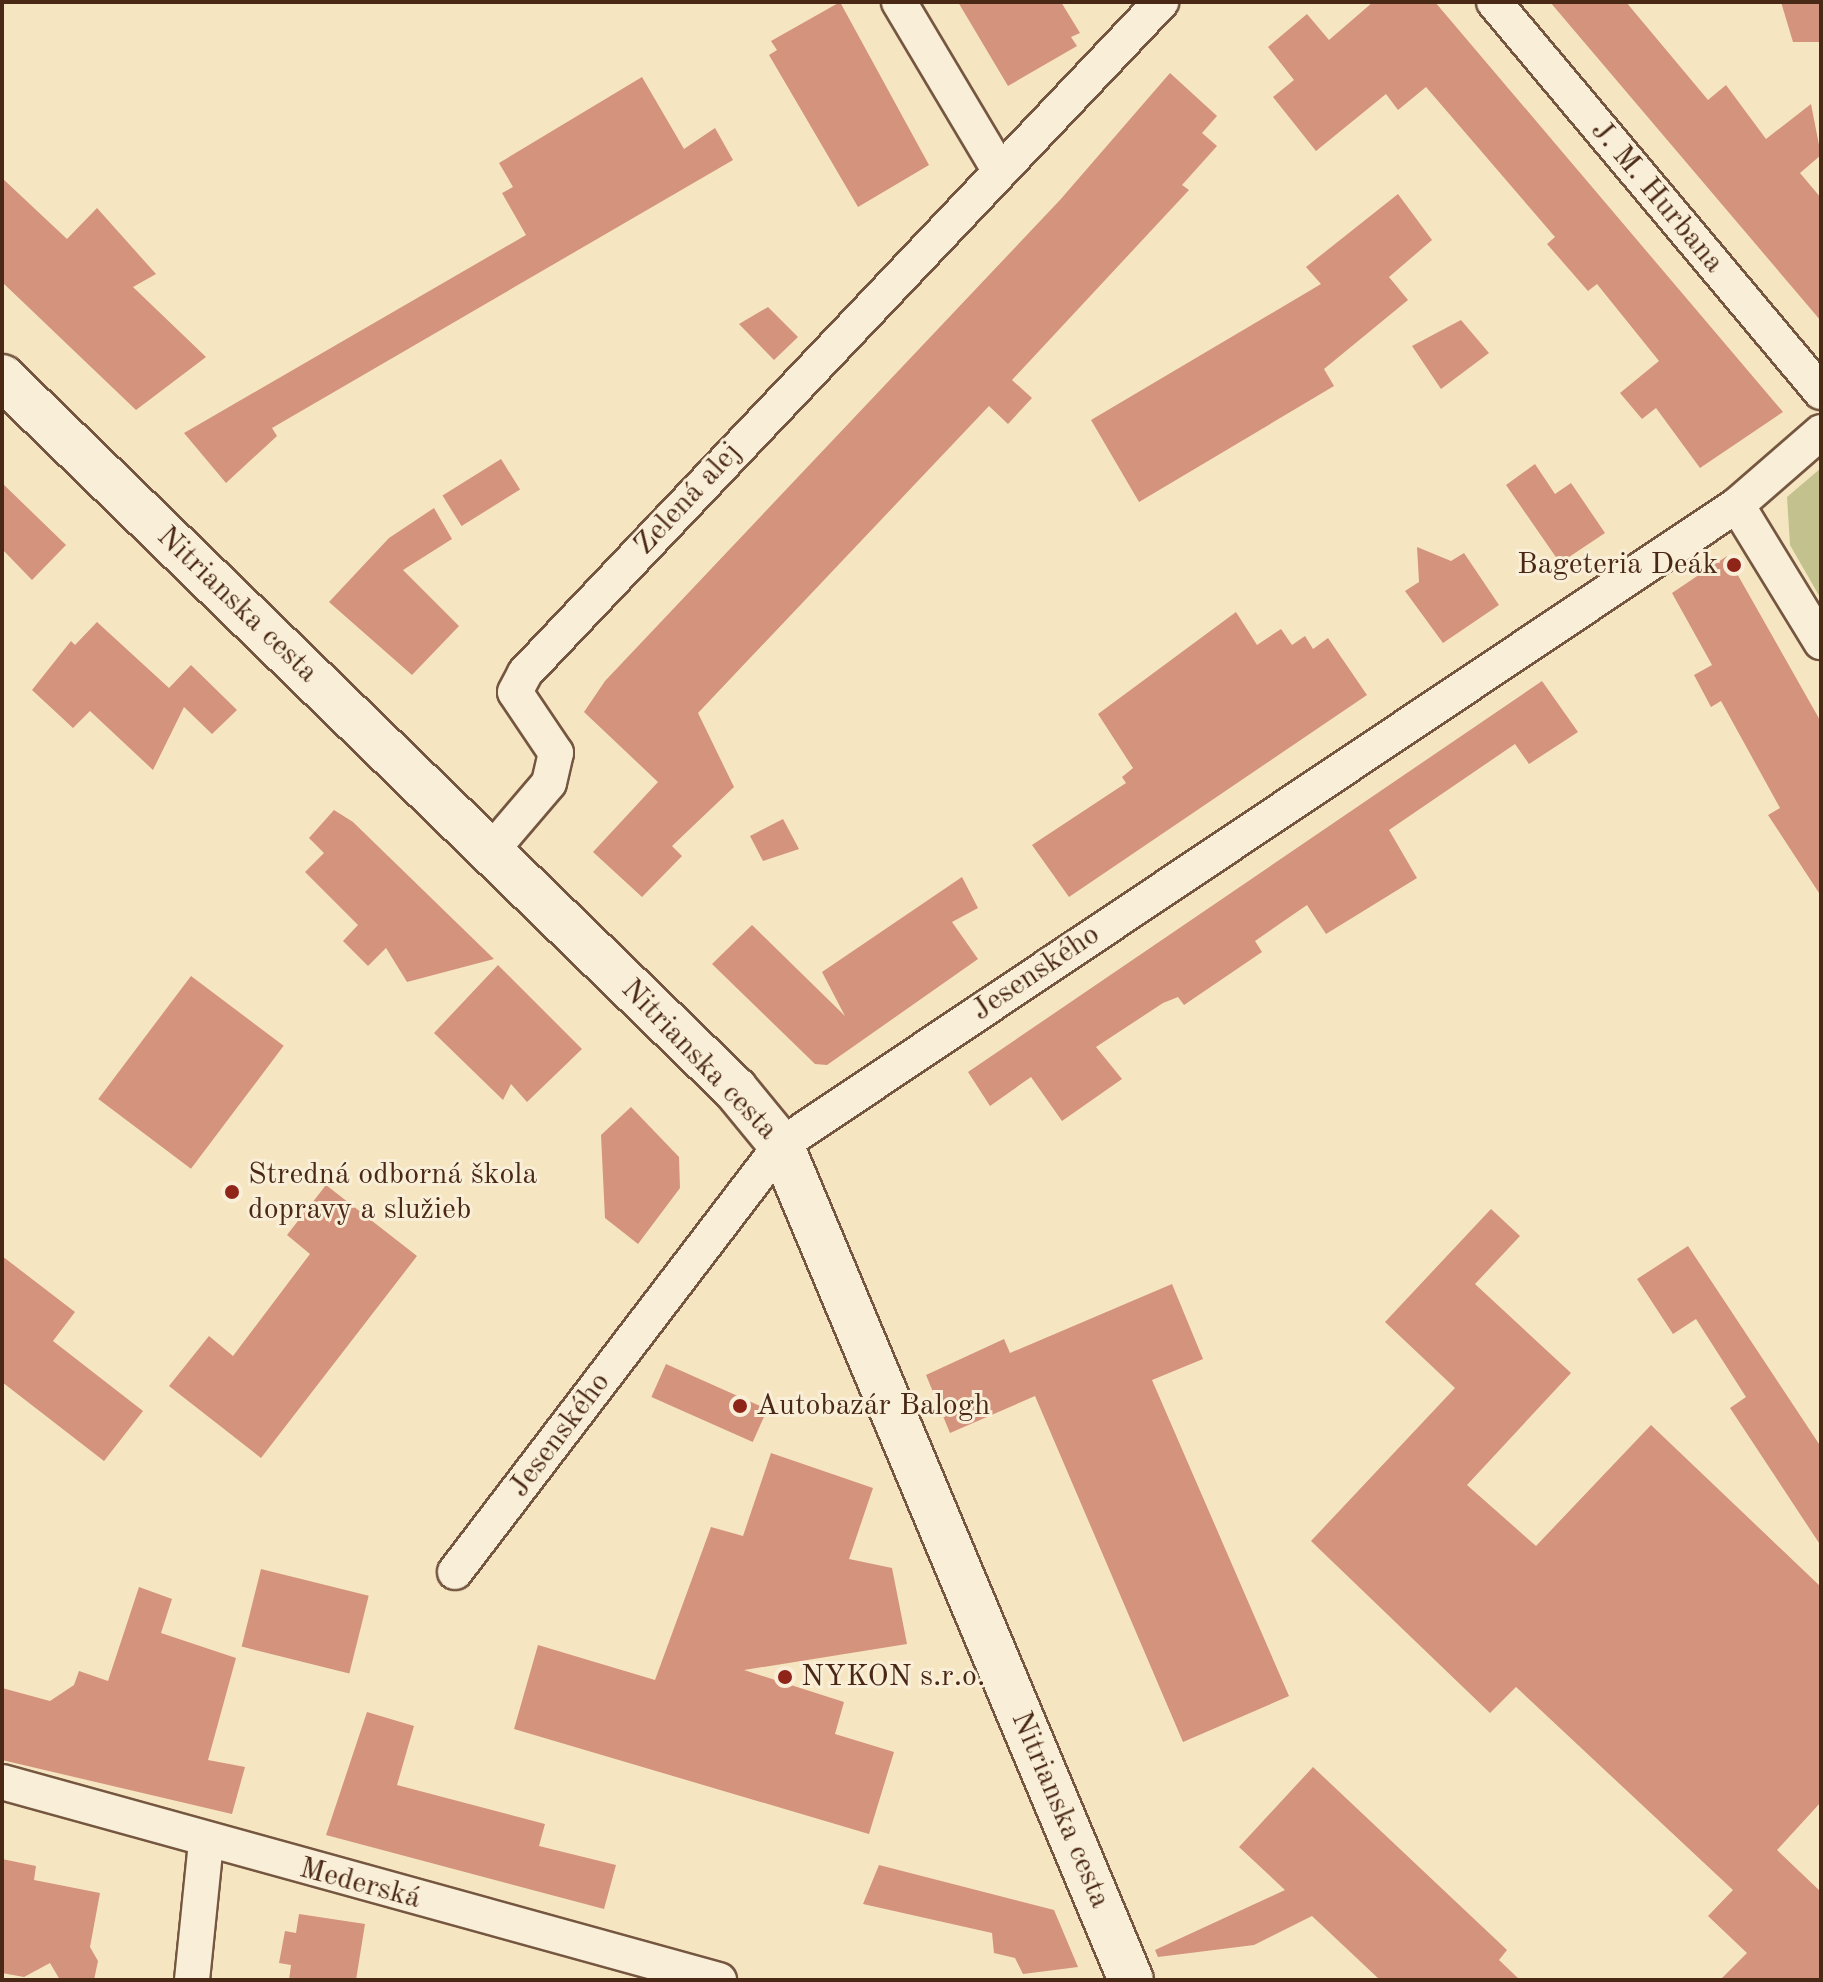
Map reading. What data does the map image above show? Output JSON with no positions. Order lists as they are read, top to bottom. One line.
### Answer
{"streets":{"main road":["Nitrianska cesta"],"street":["J. M. Hurbana","Zelená alej","Jesenského","Mederská"]},"crossings":[["Zelená alej","Nitrianska cesta"],["Nitrianska cesta","Jesenského"]],"places":["Bageteria Deák","Stredná odborná škola dopravy a služieb","Autobazár Balogh","NYKON s.r.o."]}
